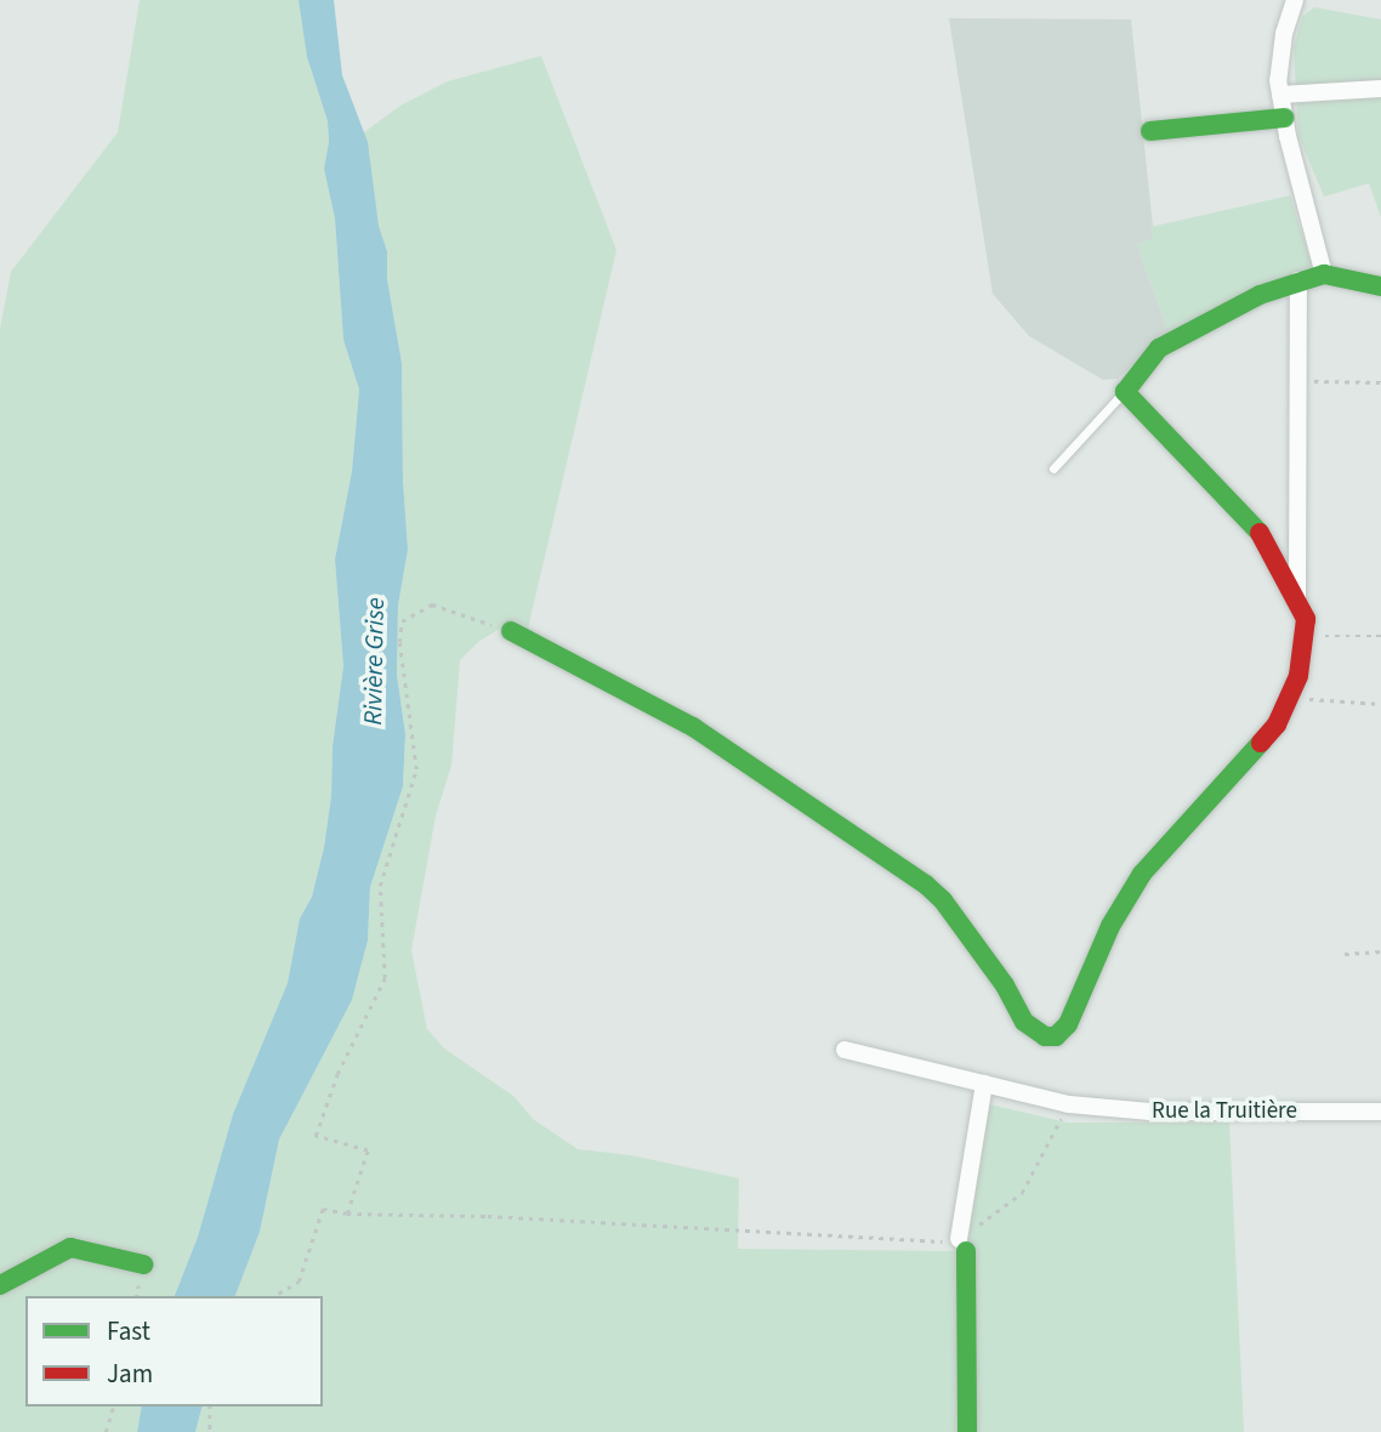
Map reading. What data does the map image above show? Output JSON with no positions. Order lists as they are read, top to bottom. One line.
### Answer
{"streets":{"street":["Rue la Truitière"]},"water":["Rivière Grise"],"legend":["Fast","Jam"]}
